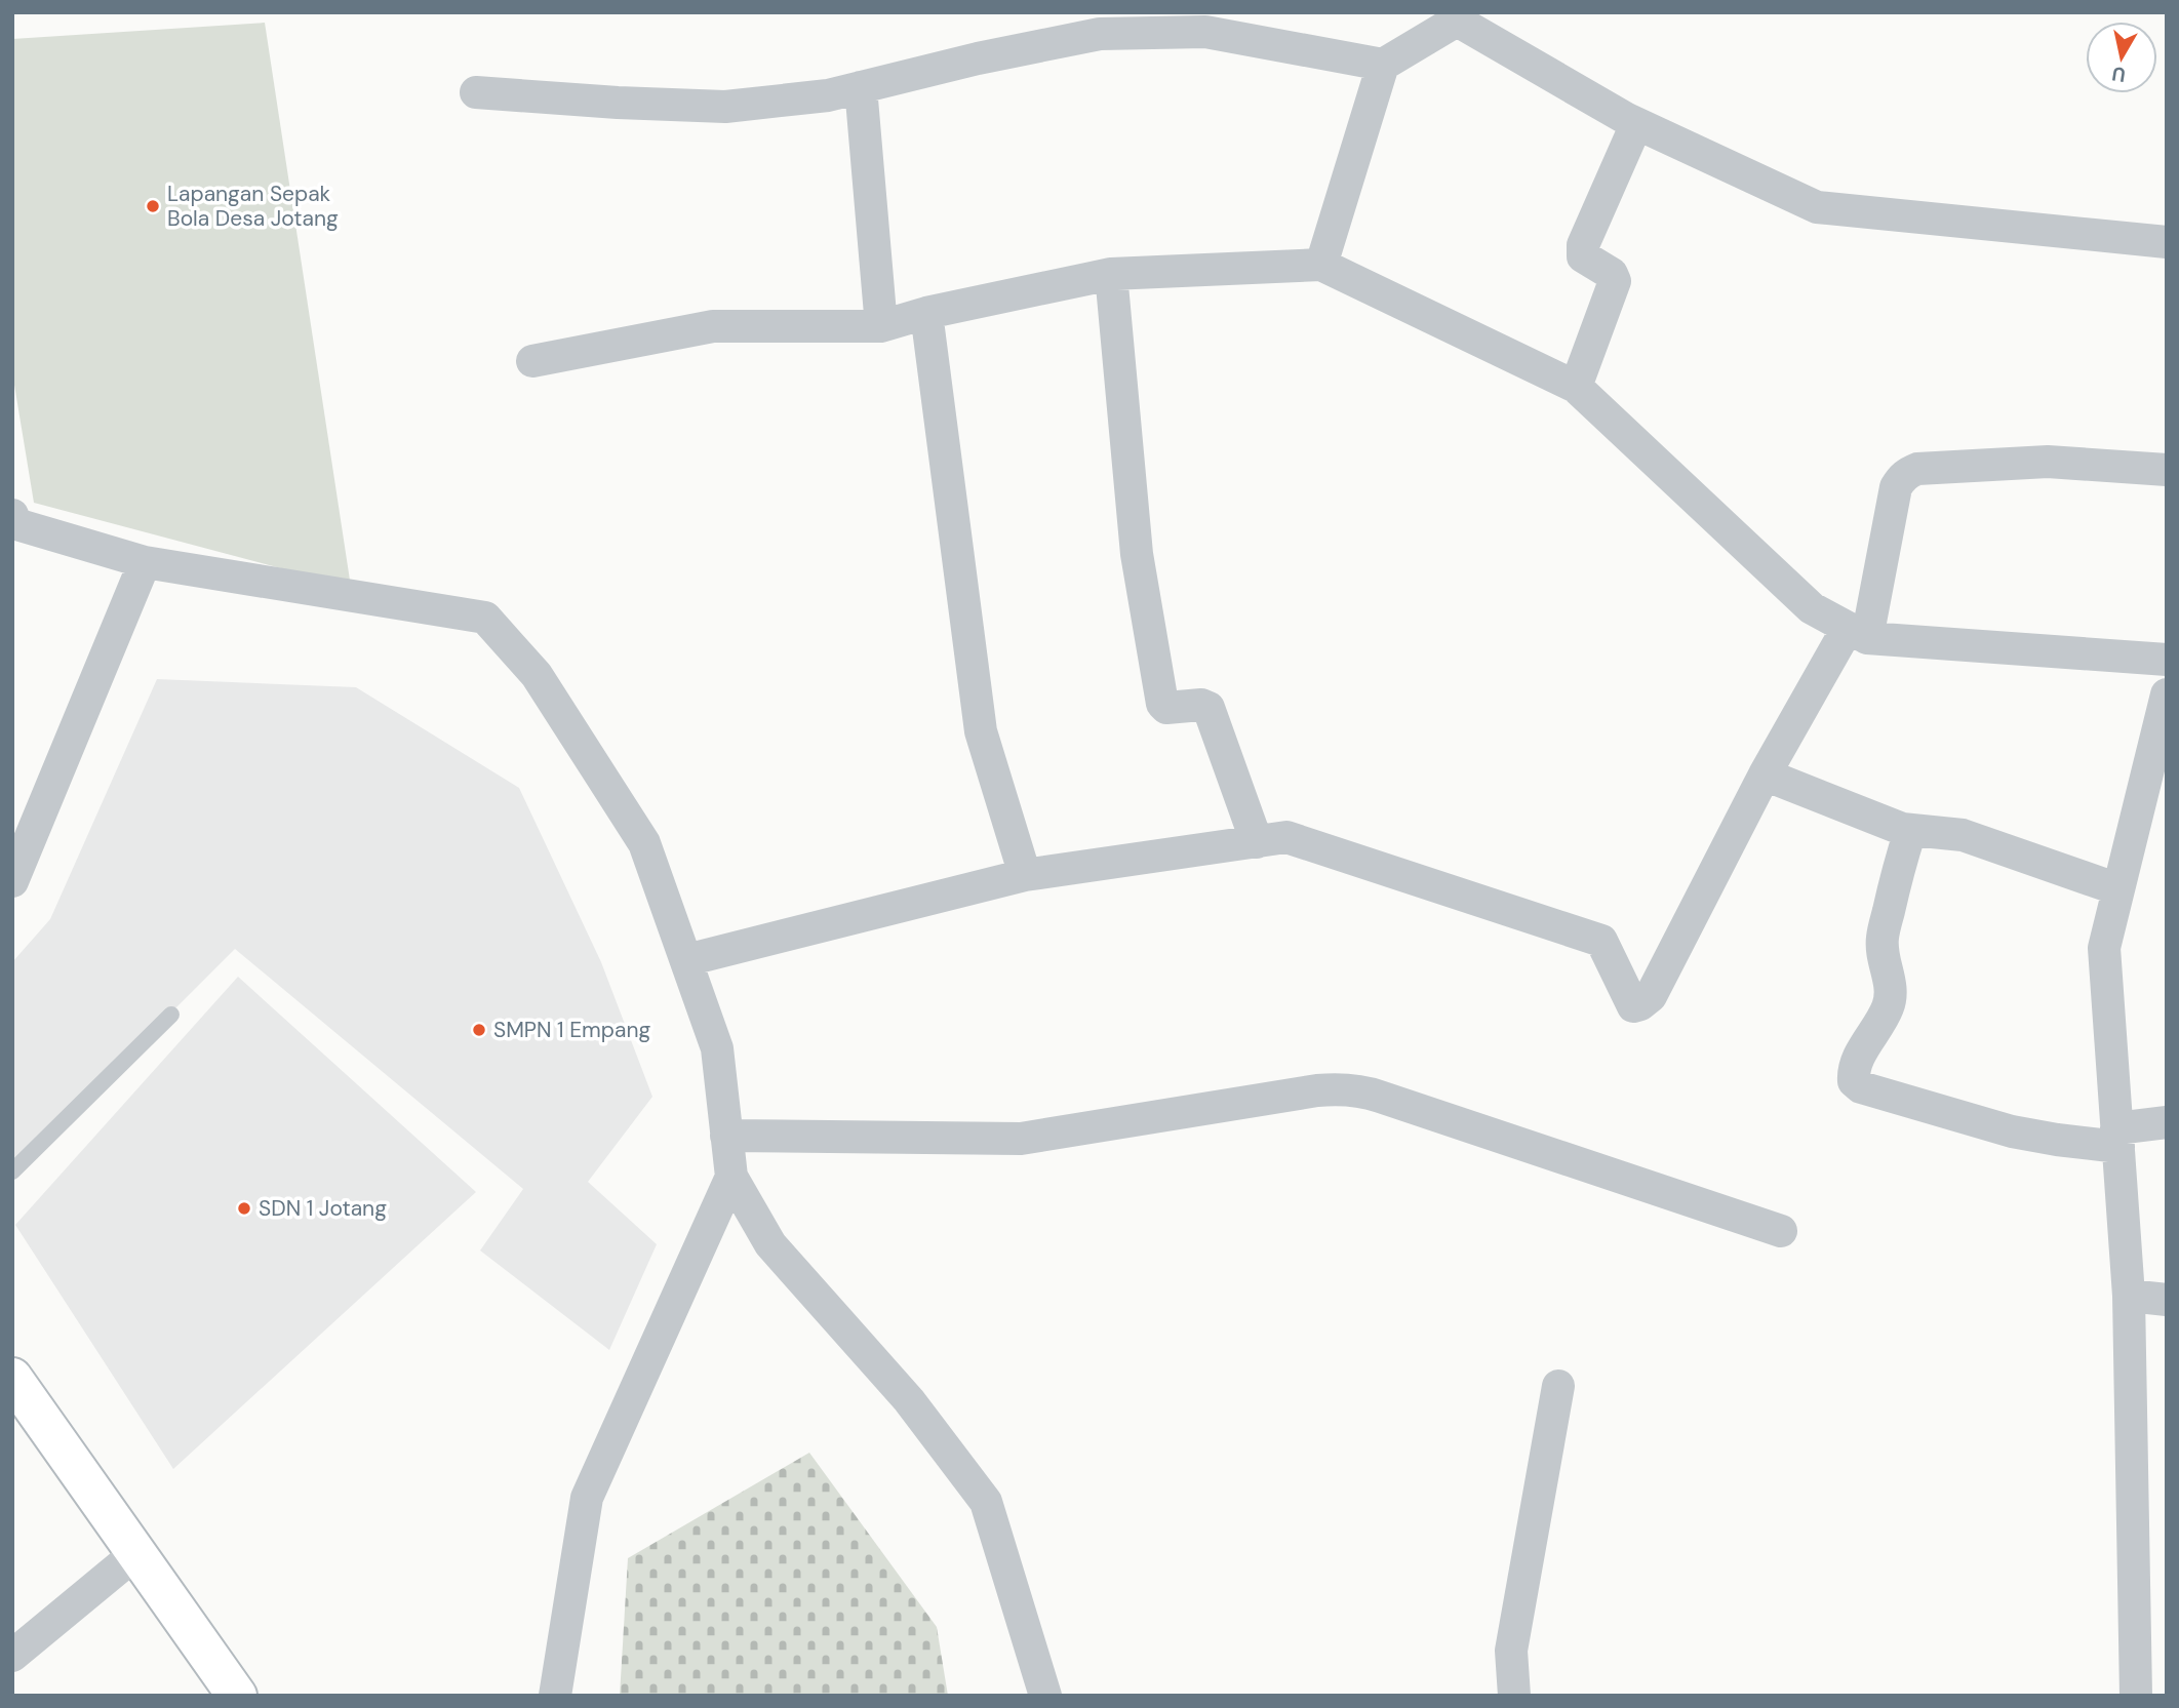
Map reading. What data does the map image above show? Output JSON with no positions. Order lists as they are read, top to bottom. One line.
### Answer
{"places":["Lapangan Sepak Bola Desa Jotang","SMPN 1 Empang","SDN 1 Jotang"],"north":"bottom"}
